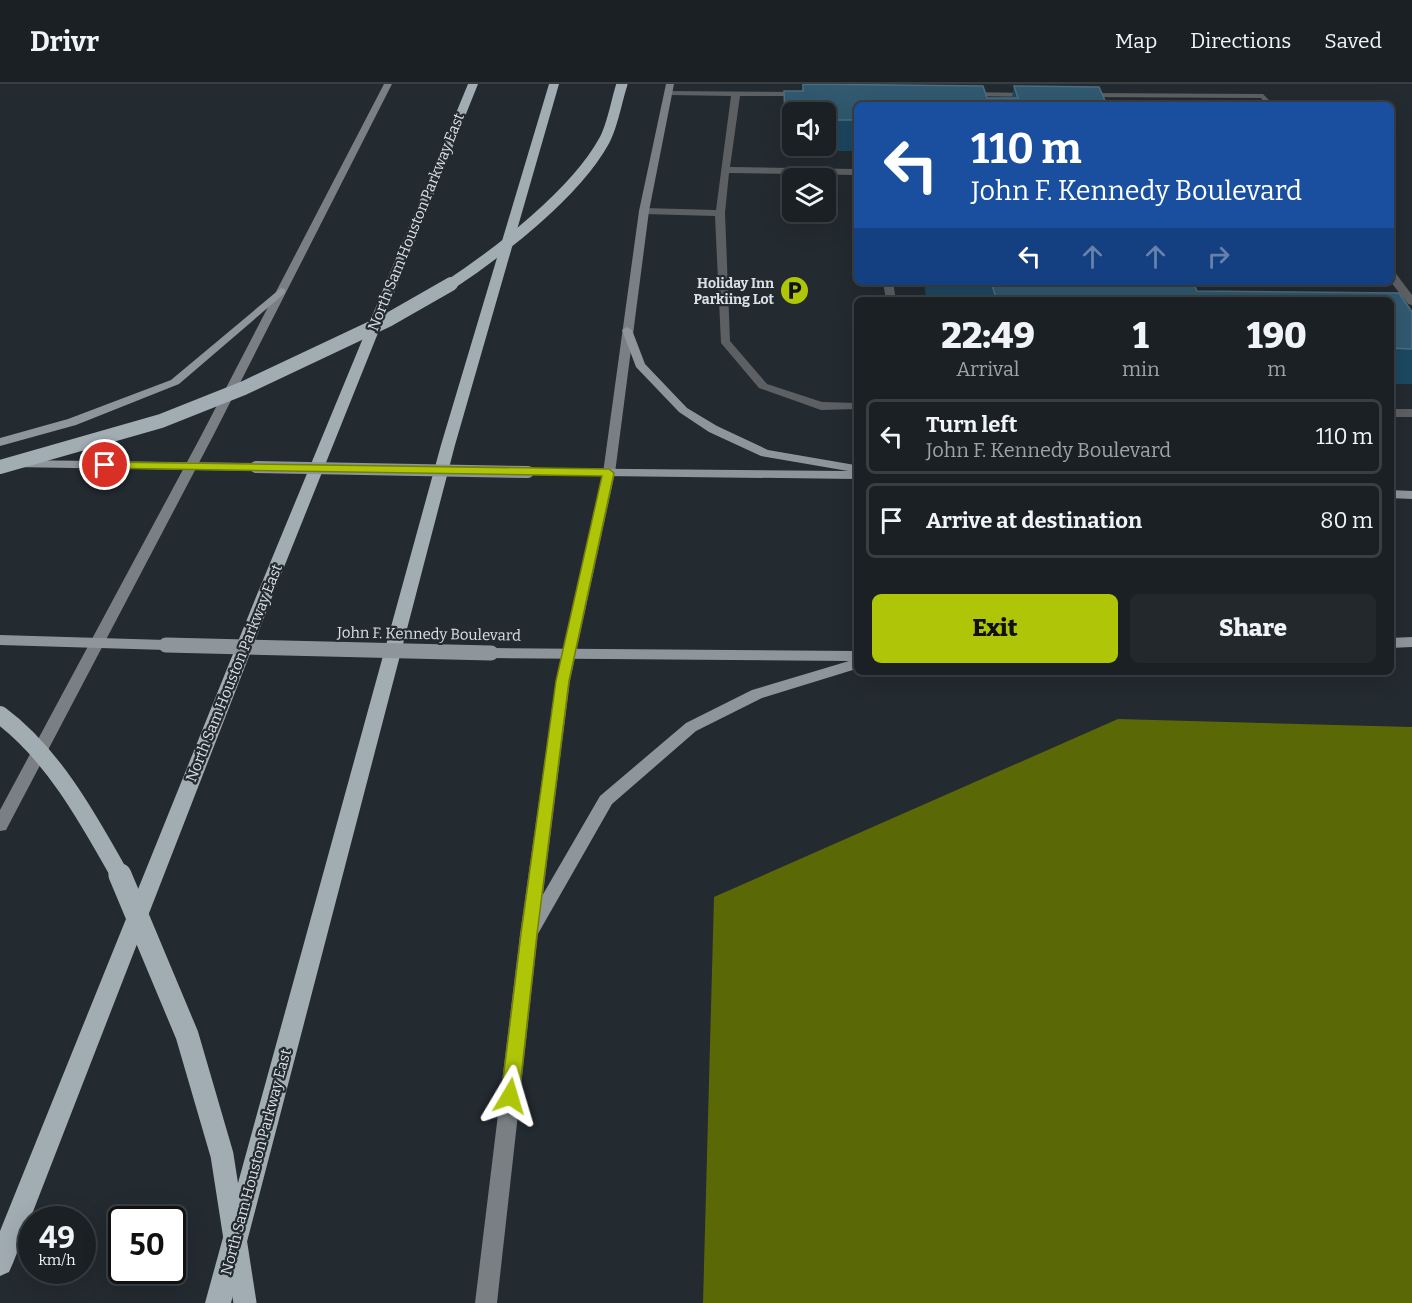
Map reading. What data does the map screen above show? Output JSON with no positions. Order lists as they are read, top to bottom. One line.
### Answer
{"streets":{"highway":["North Sam Houston Parkway East"],"main road":["John F. Kennedy Boulevard"]},"places":{"parking":["Holiday Inn Parkiing Lot"]},"page":{"header":"Drivr","nav":["Map","Directions","Saved"],"turn":["110 m","John F. Kennedy Boulevard"],"eta":["22:49","Arrival","1","min","190","m"],"list":[{"name":"Turn left","note":"John F. Kennedy Boulevard","value":"110 m"},{"name":"Arrive at destination","value":"80 m"}],"buttons":["Exit","Share"],"speed":"49 km/h","limit":"50"}}
